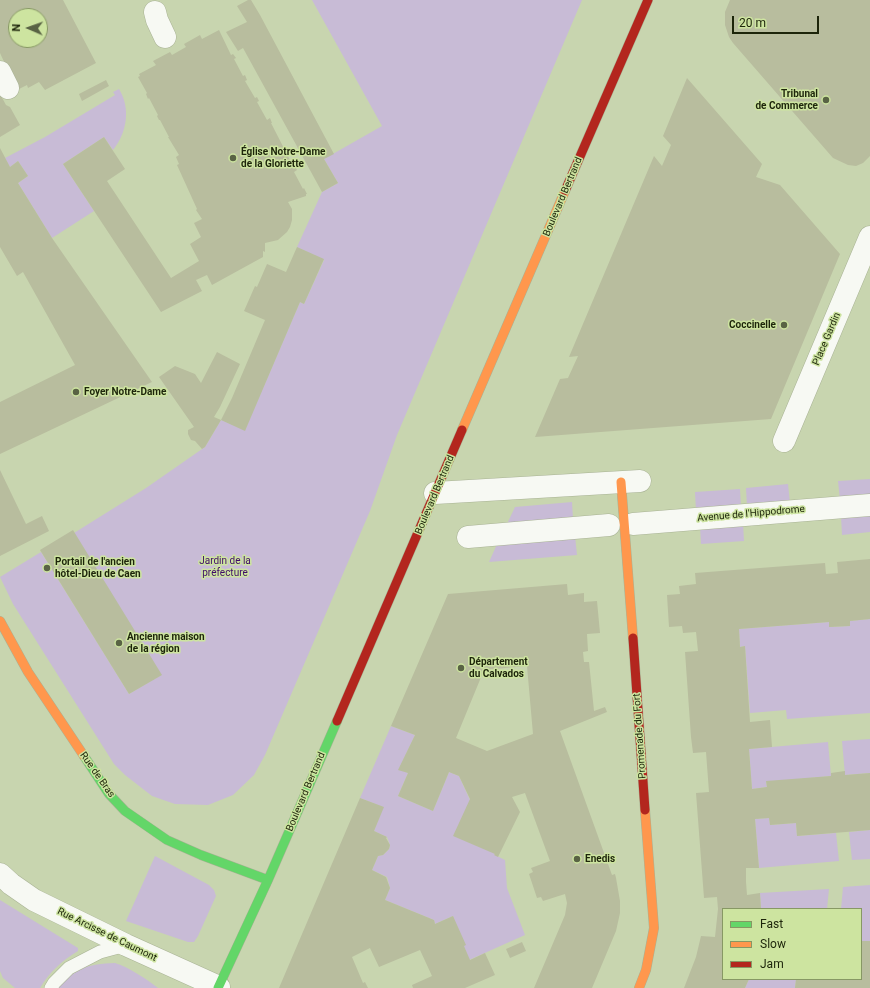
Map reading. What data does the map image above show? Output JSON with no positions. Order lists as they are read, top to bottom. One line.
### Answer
{"streets":{"main road":["Boulevard Bertrand","Promenade du Fort","Rue de Bras"],"street":["Place Gardin","Avenue de l'Hippodrome","Rue Arcisse de Caumont"]},"crossings":[["Boulevard Bertrand","Rue de Bras"],["Boulevard Bertrand","Rue Arcisse de Caumont"]],"parks":["Jardin de la préfecture"],"places":["Tribunal de Commerce","Église Notre-Dame de la Gloriette","Coccinelle","Foyer Notre-Dame","Portail de l'ancien hôtel-Dieu de Caen","Ancienne maison de la région","Département du Calvados","Enedis"],"legend":["Fast","Slow","Jam"],"scale_bar":"20 m","north":"left"}
